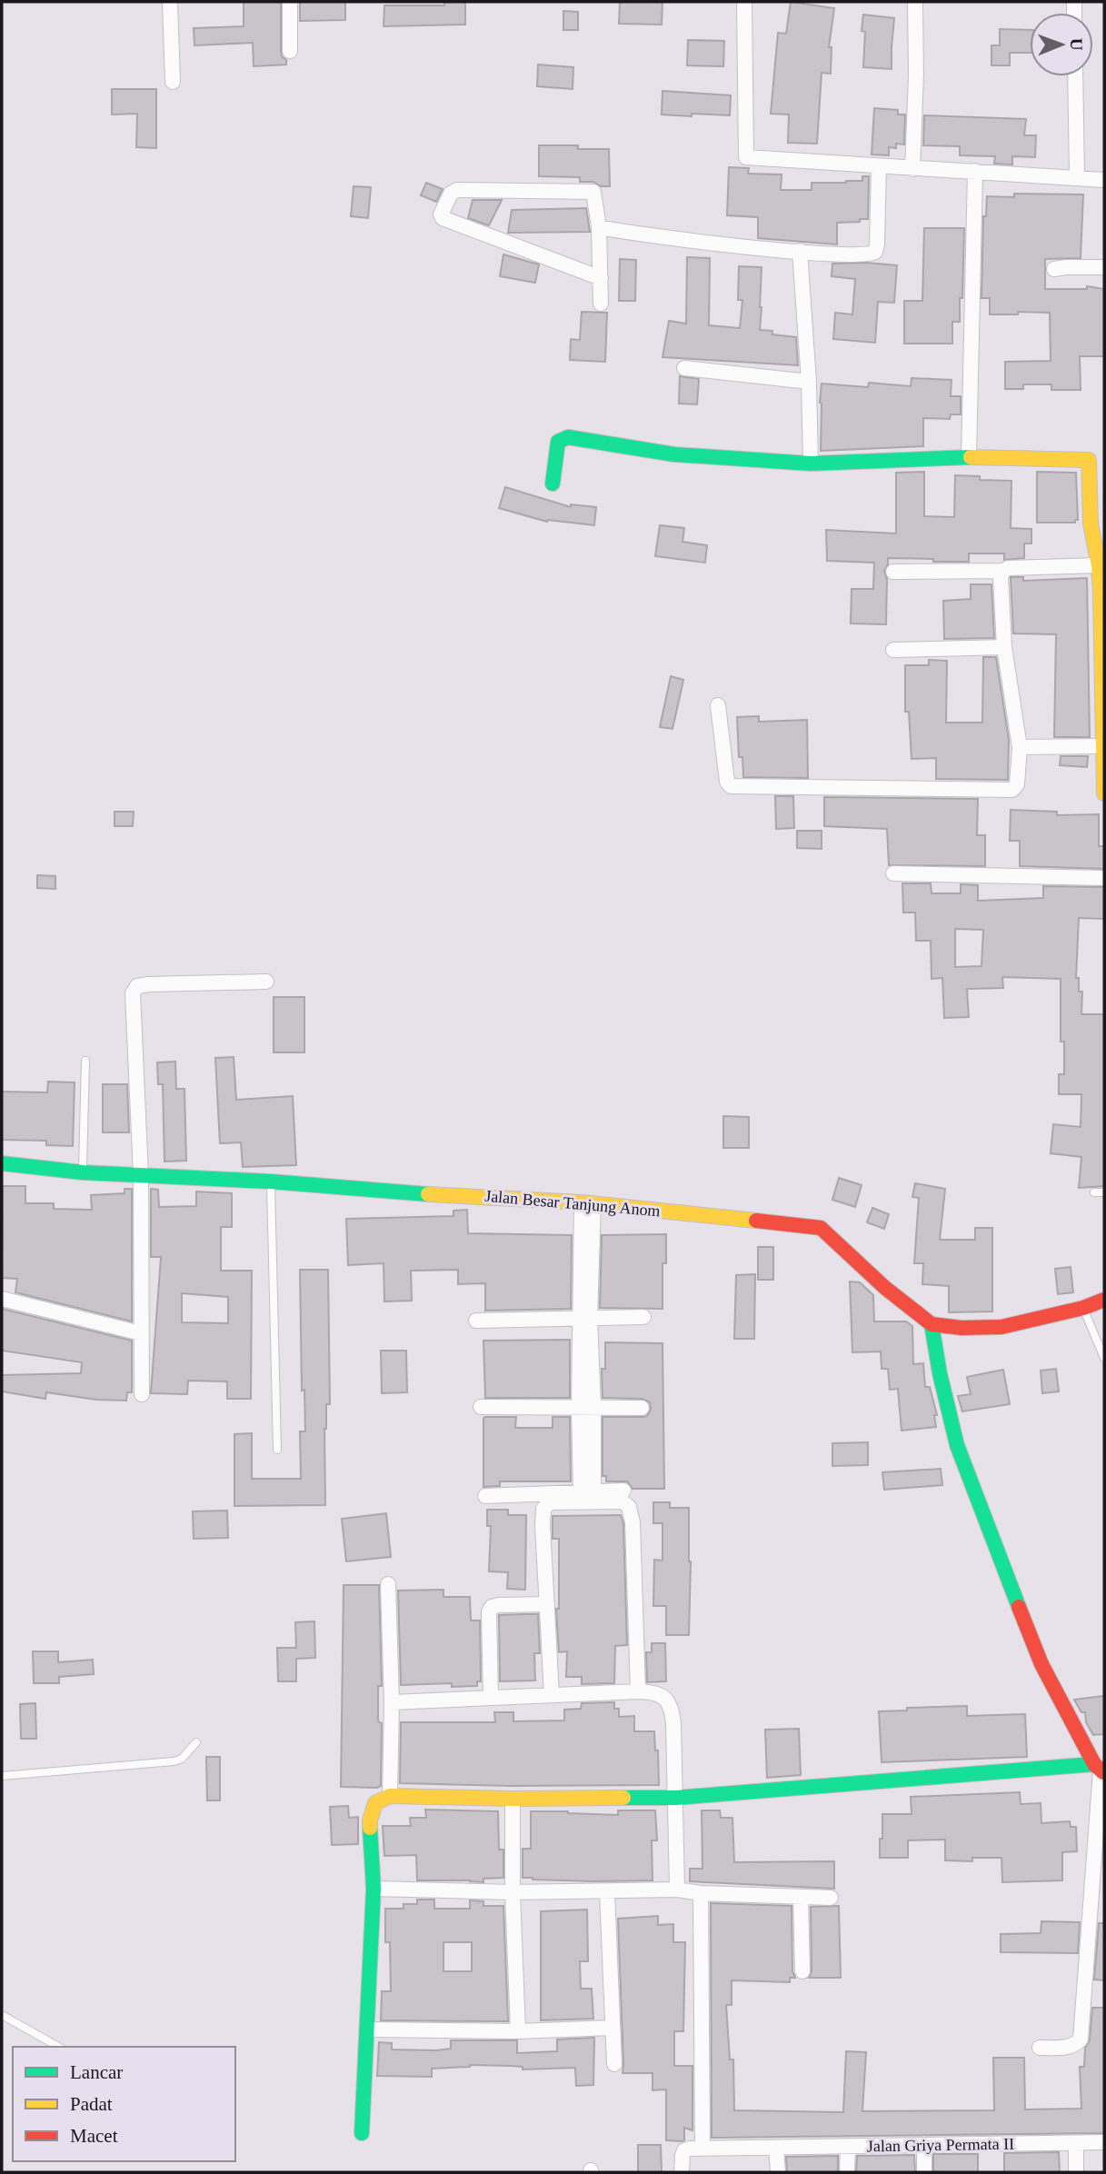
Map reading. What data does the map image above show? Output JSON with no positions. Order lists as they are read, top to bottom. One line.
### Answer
{"streets":{"street":["Jalan Besar Tanjung Anom","Jalan Griya Permata II"]},"legend":["Lancar","Padat","Macet"],"north":"right"}
